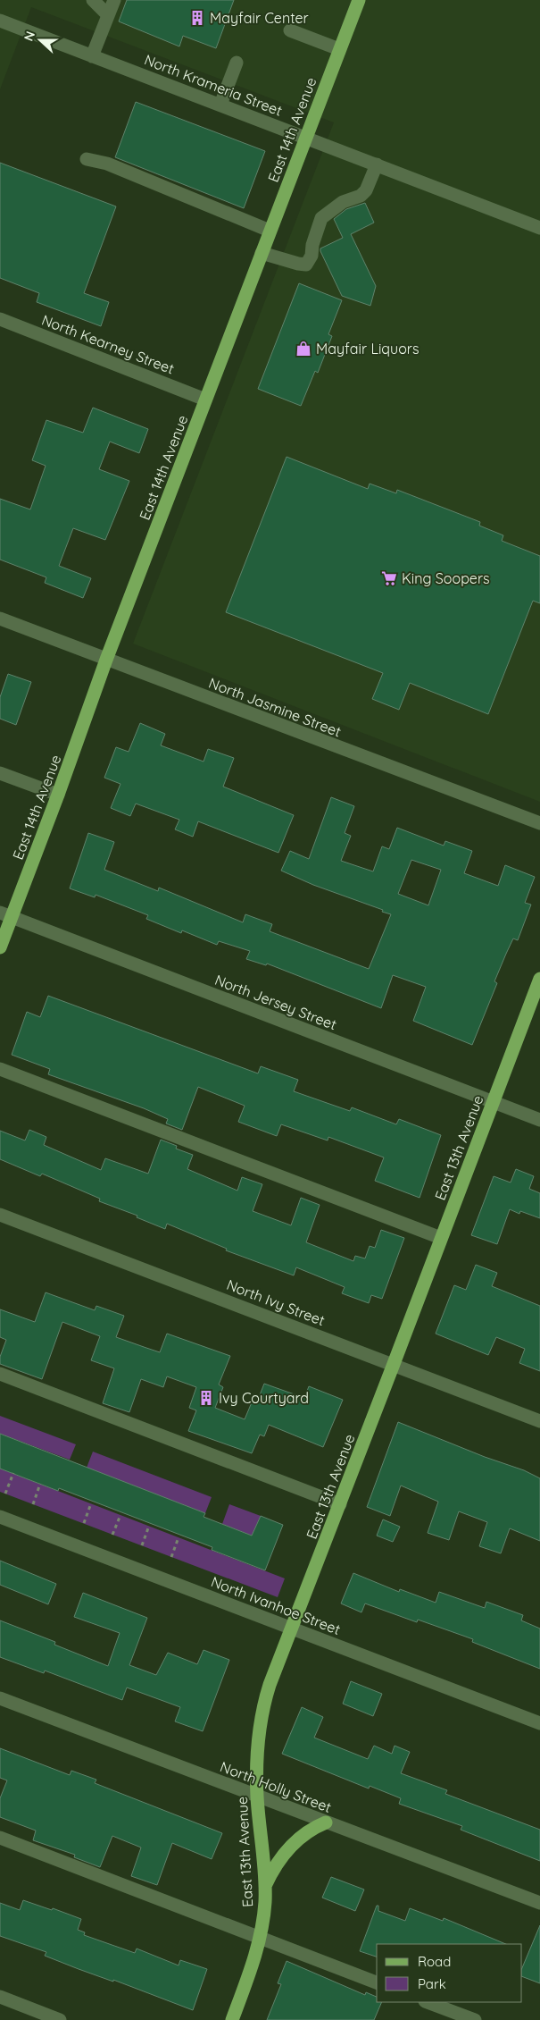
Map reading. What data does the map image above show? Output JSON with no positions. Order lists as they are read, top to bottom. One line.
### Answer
{"streets":{"main road":["East 14th Avenue","East 13th Avenue"],"street":["North Krameria Street","North Kearney Street","North Jasmine Street","North Jersey Street","North Ivy Street","North Ivanhoe Street","North Holly Street"]},"crossings":[["North Krameria Street","East 14th Avenue"],["East 14th Avenue","North Kearney Street"],["East 14th Avenue","North Jasmine Street"],["East 14th Avenue","North Jersey Street"],["North Jersey Street","East 13th Avenue"],["East 13th Avenue","North Ivy Street"],["East 13th Avenue","North Ivanhoe Street"],["East 13th Avenue","North Holly Street"]],"places":{"building":["Mayfair Center","Ivy Courtyard"],"shop":["Mayfair Liquors"],"supermarket":["King Soopers"]},"legend":["Road","Park"],"north":"left"}
